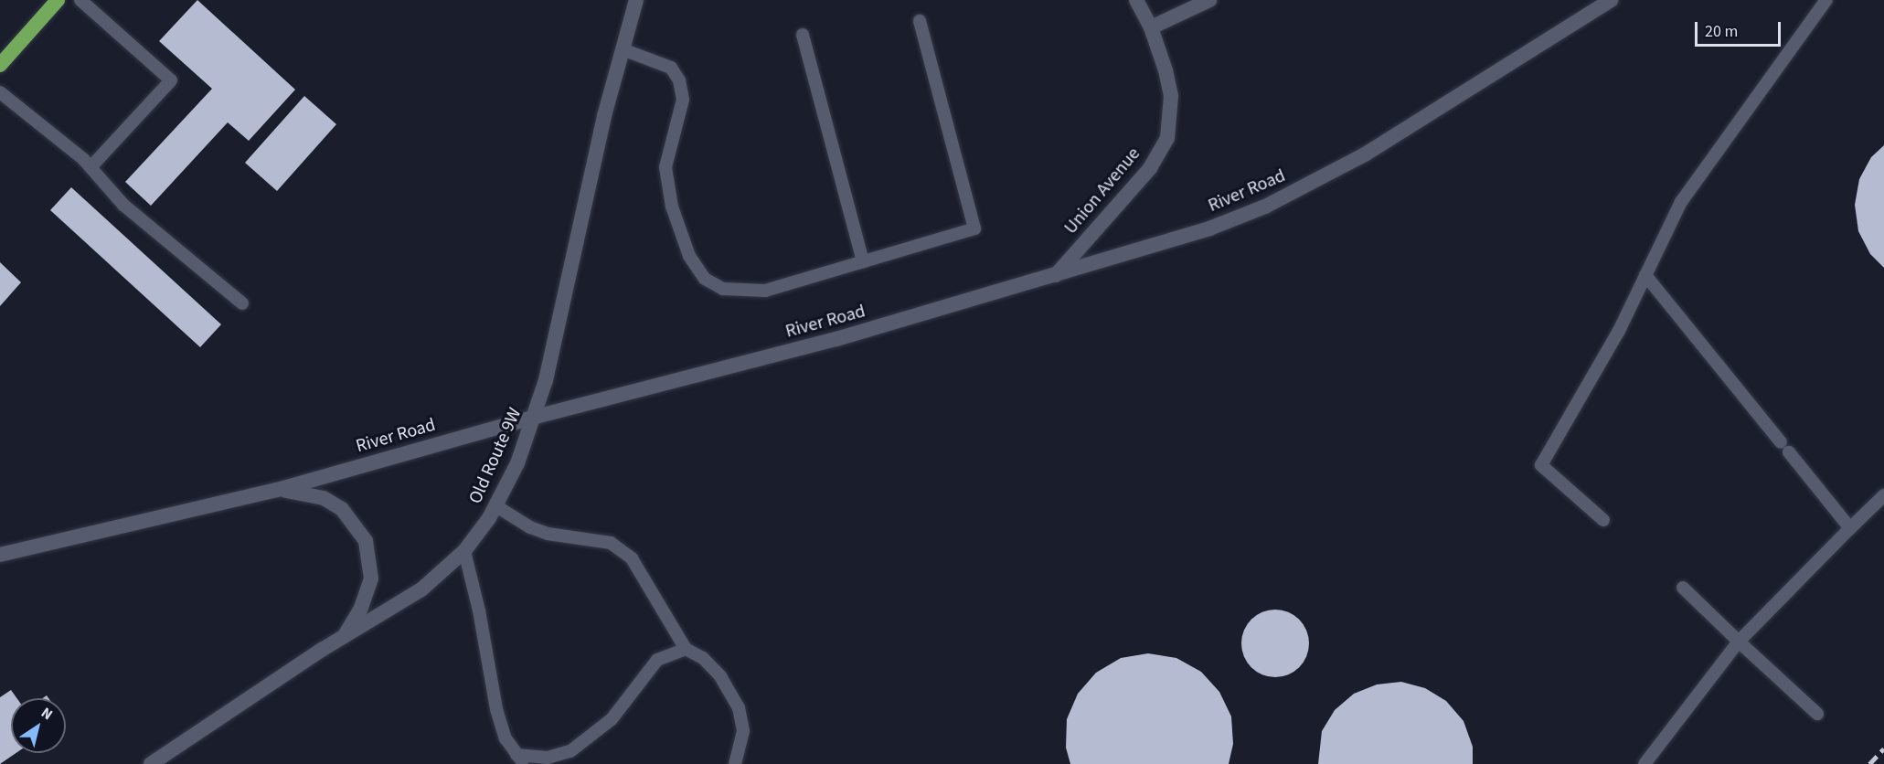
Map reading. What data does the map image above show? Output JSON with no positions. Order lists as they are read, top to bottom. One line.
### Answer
{"streets":{"street":["Union Avenue","River Road","Old Route 9W"]},"crossings":[["Union Avenue","River Road"],["River Road","Old Route 9W"]],"scale_bar":"20 m","north":"top right"}
